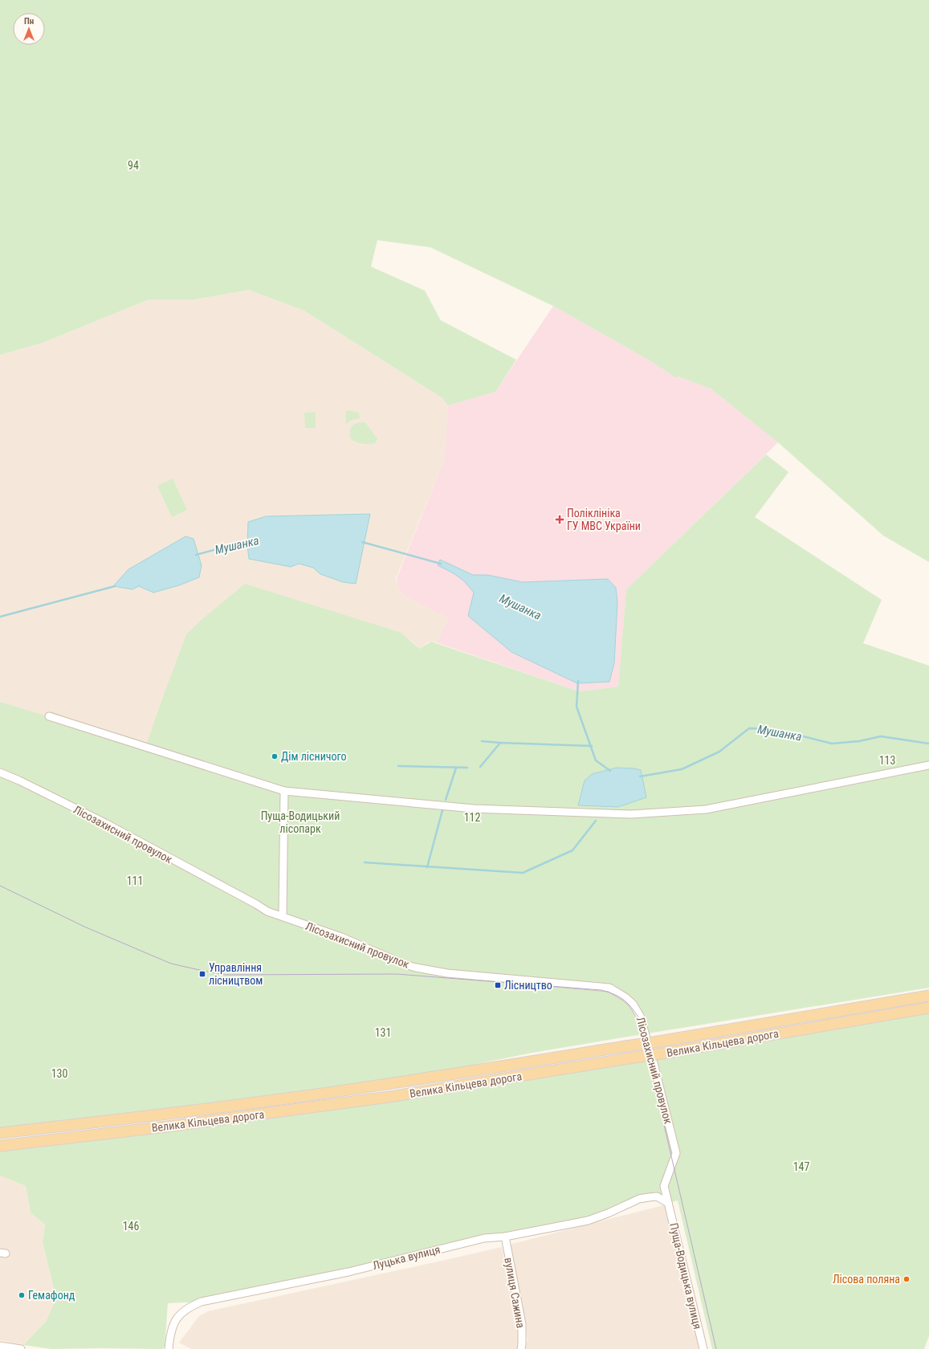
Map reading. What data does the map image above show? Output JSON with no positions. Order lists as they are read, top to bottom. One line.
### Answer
{"streets":{"main road":["Велика Кільцева дорога"],"street":["Лісозахисний провулок","Луцька вулиця","Пуща-Водицька вулиця","вулиця Сажина"]},"crossings":[["Лісозахисний провулок","Луцька вулиця"],["Лісозахисний провулок","Пуща-Водицька вулиця"],["Луцька вулиця","Пуща-Водицька вулиця"],["Луцька вулиця","вулиця Сажина"]],"water":["Мушанка"],"parks":["94","113","Пуща-Водицький лісопарк","112","111","131","130","147","146"],"places":{"health":["Поліклініка ГУ МВС України"],"other":["Дім лісничого","Лісова поляна","Гемафонд"],"transit":["Управління лісництвом","Лісництво"]},"north":"top"}
